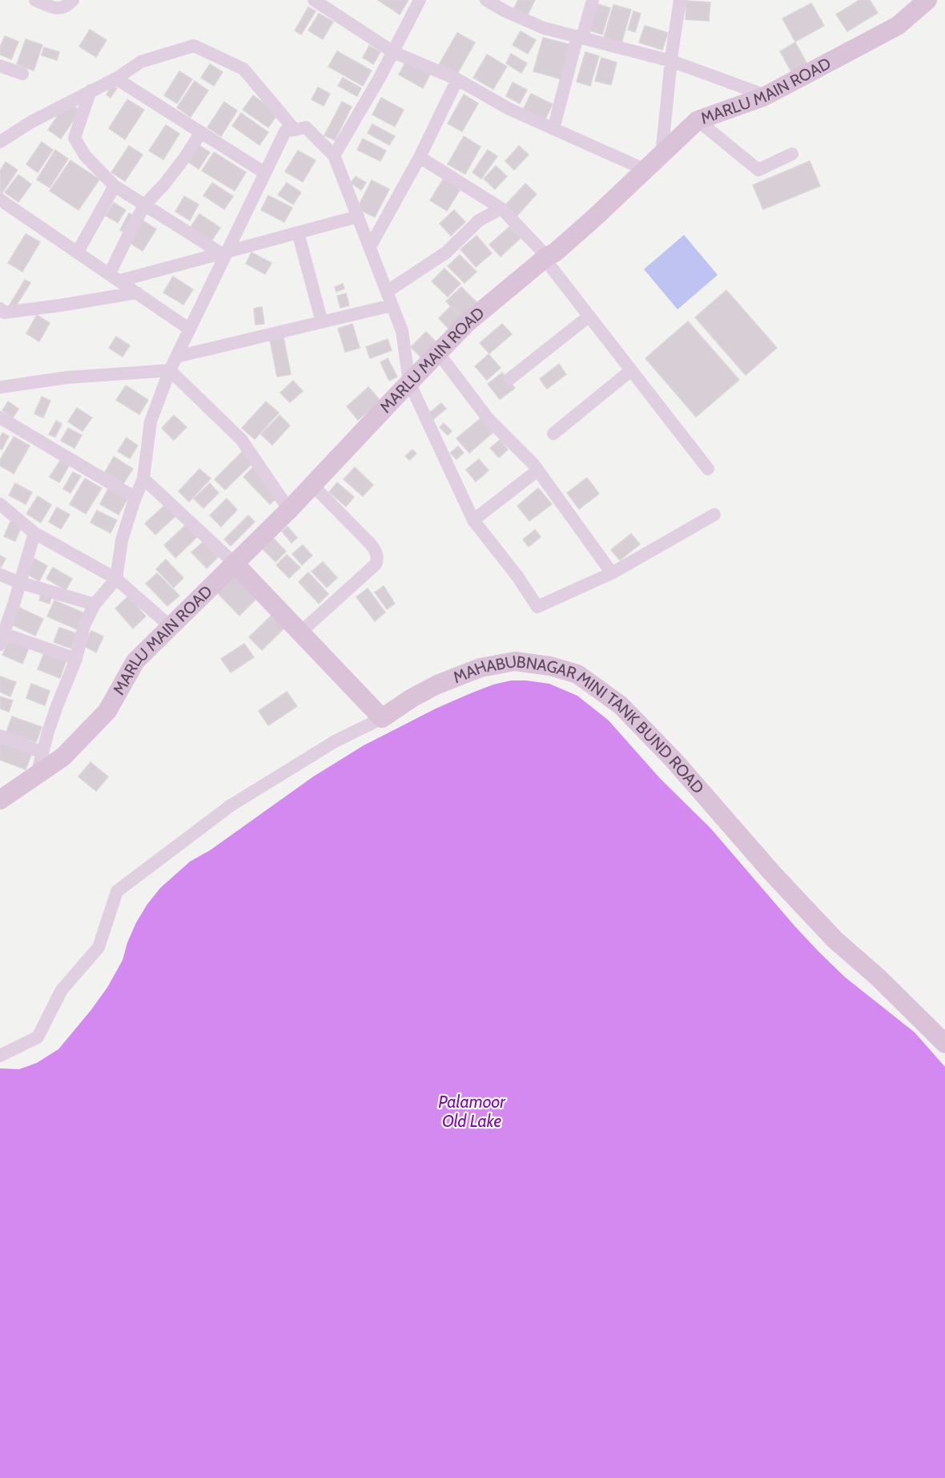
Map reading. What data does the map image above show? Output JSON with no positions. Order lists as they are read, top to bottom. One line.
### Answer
{"streets":{"street":["MARLU MAIN ROAD","MAHABUBNAGAR MINI TANK BUND ROAD"]},"water":["Palamoor Old Lake"]}
